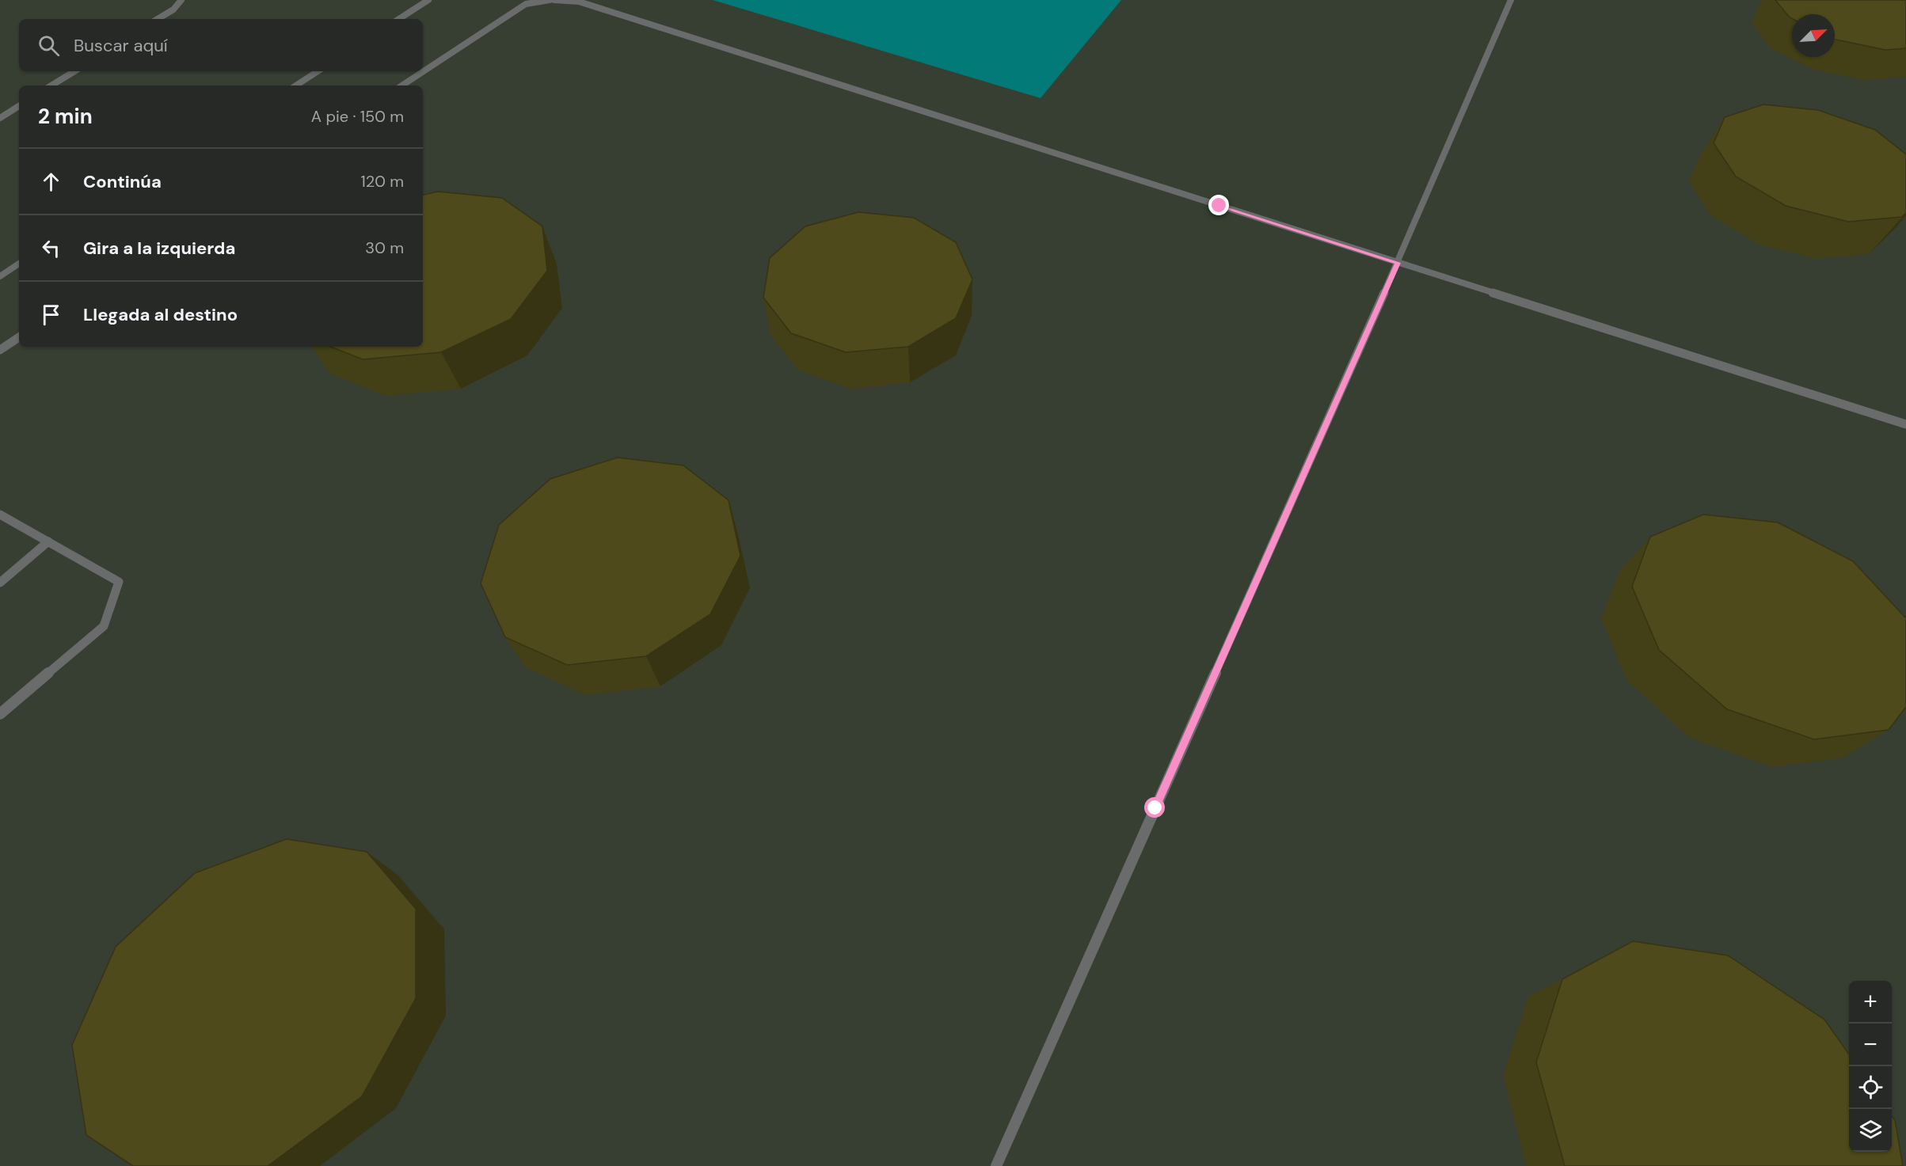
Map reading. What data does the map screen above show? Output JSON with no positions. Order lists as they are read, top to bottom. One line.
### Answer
{"north":"top right","page":{"search":"Buscar aquí","heading":["2 min","A pie · 150 m"],"list":[["Continúa","120 m"],["Gira a la izquierda","30 m"],"Llegada al destino"],"map_buttons":["+","−"]}}
